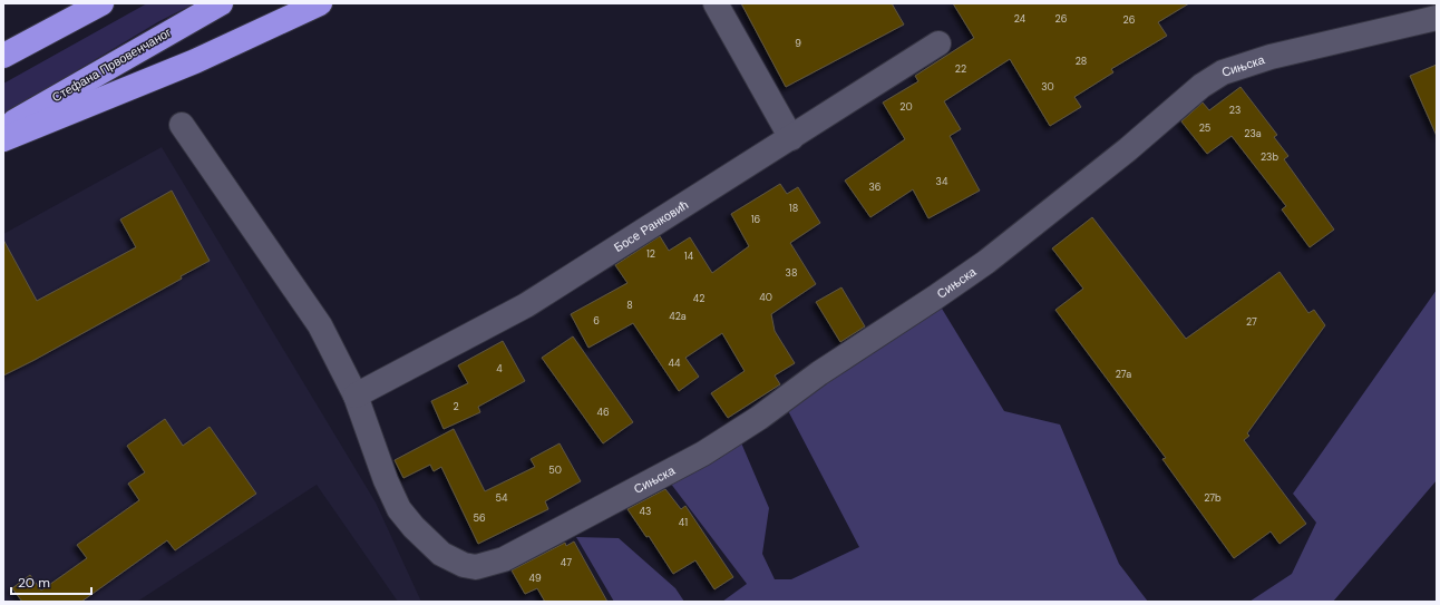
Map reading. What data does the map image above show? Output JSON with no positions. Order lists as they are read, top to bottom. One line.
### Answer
{"streets":{"highway":["Стефана Првовенчаног"],"street":["Сињска","Босе Ранковић"]},"crossings":[["Сињска","Босе Ранковић"]],"house_numbers":["24","26","26","9","28","22","30","20","23","25","23a","23b","34","36","18","16","12","14","38","40","42","8","42a","6","27","44","4","27a","2","46","50","54","27b","43","56","41","47","49"],"scale_bar":"20 m"}
